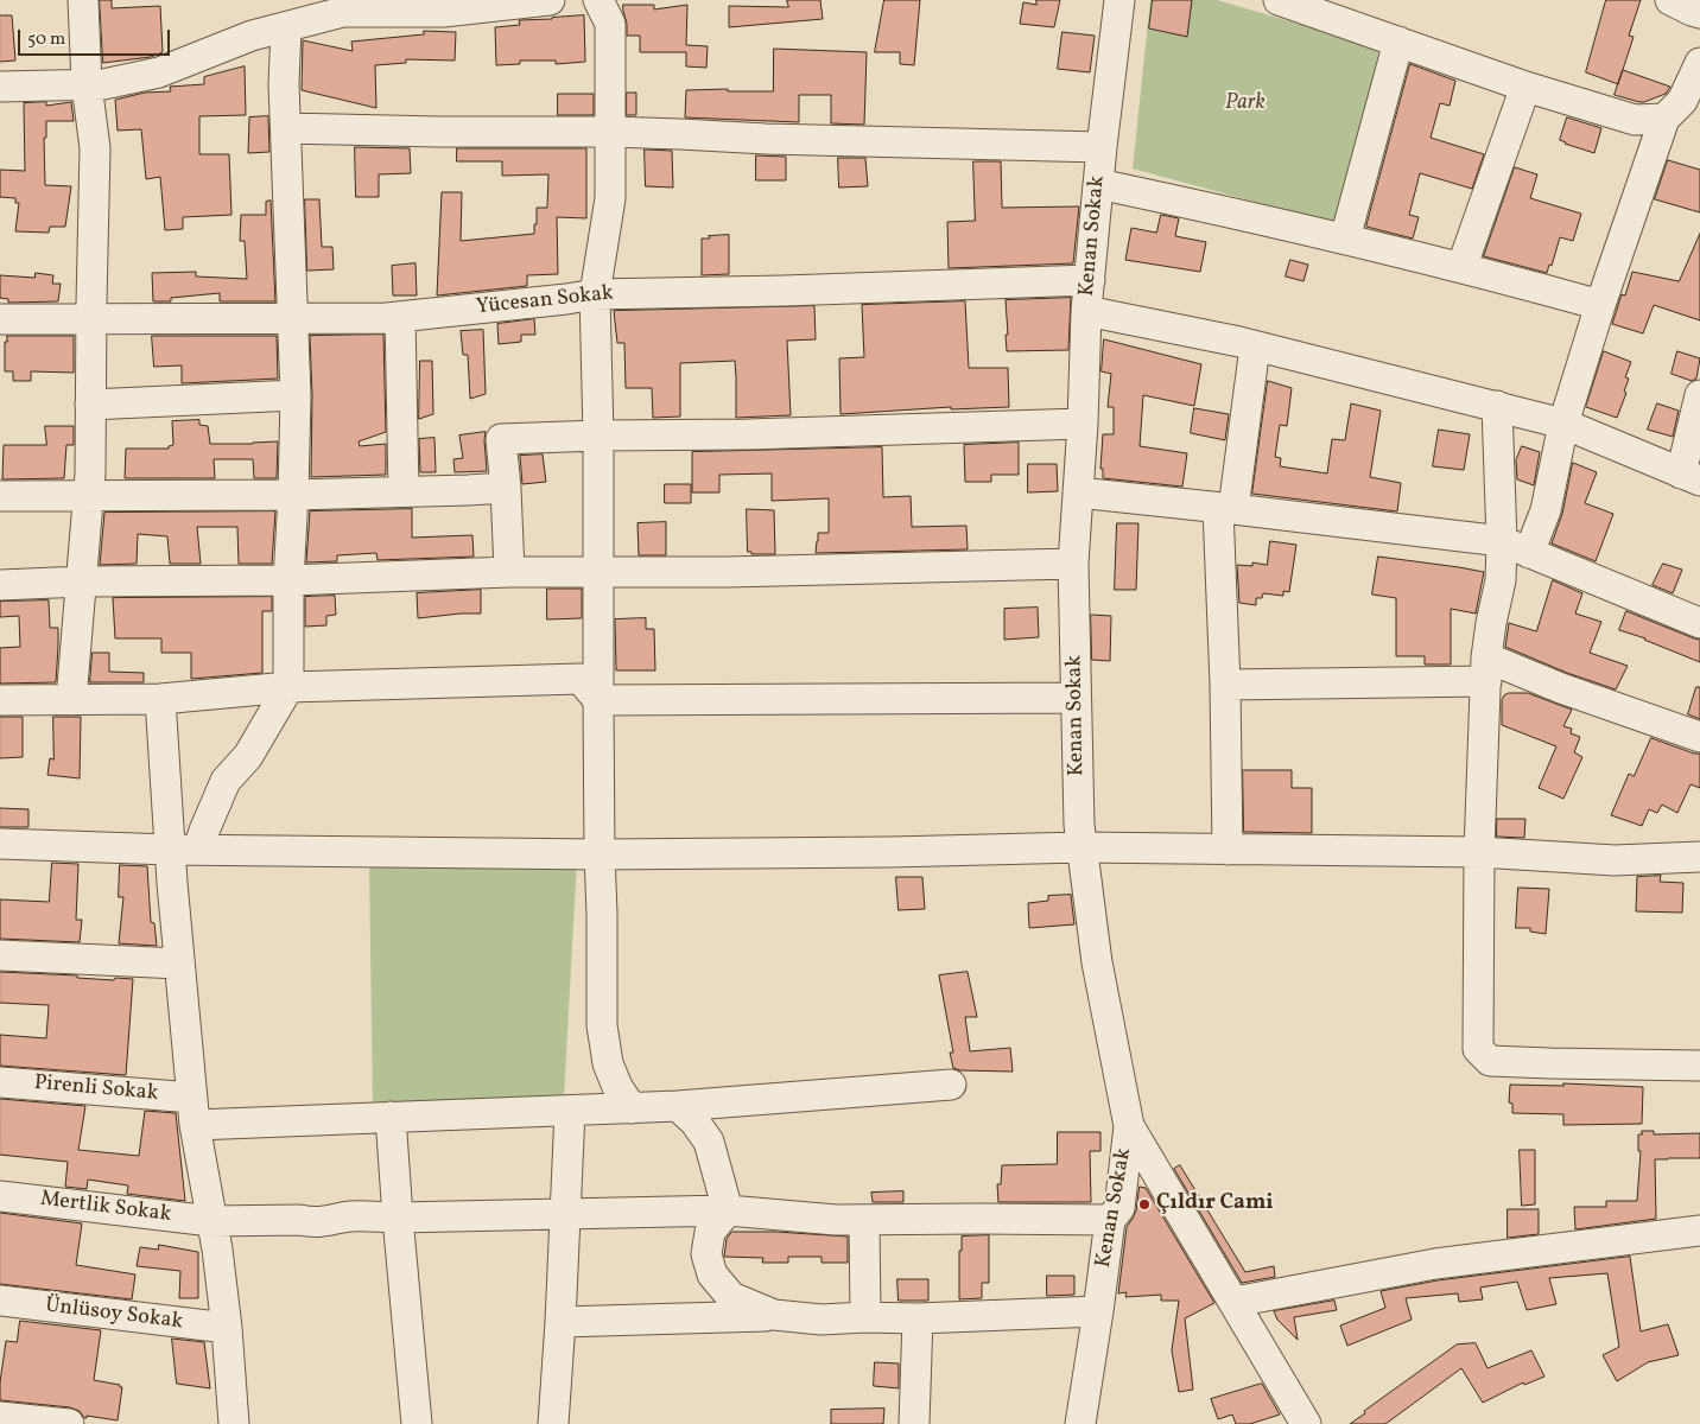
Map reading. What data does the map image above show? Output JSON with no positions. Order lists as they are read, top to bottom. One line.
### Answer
{"streets":{"street":["Kenan Sokak","Yücesan Sokak","Pirenli Sokak","Mertlik Sokak","Ünlüsoy Sokak"]},"crossings":[["Kenan Sokak","Yücesan Sokak"],["Kenan Sokak","Mertlik Sokak"]],"parks":["Park"],"places":["Çıldır Cami"],"scale_bar":"50 m"}
